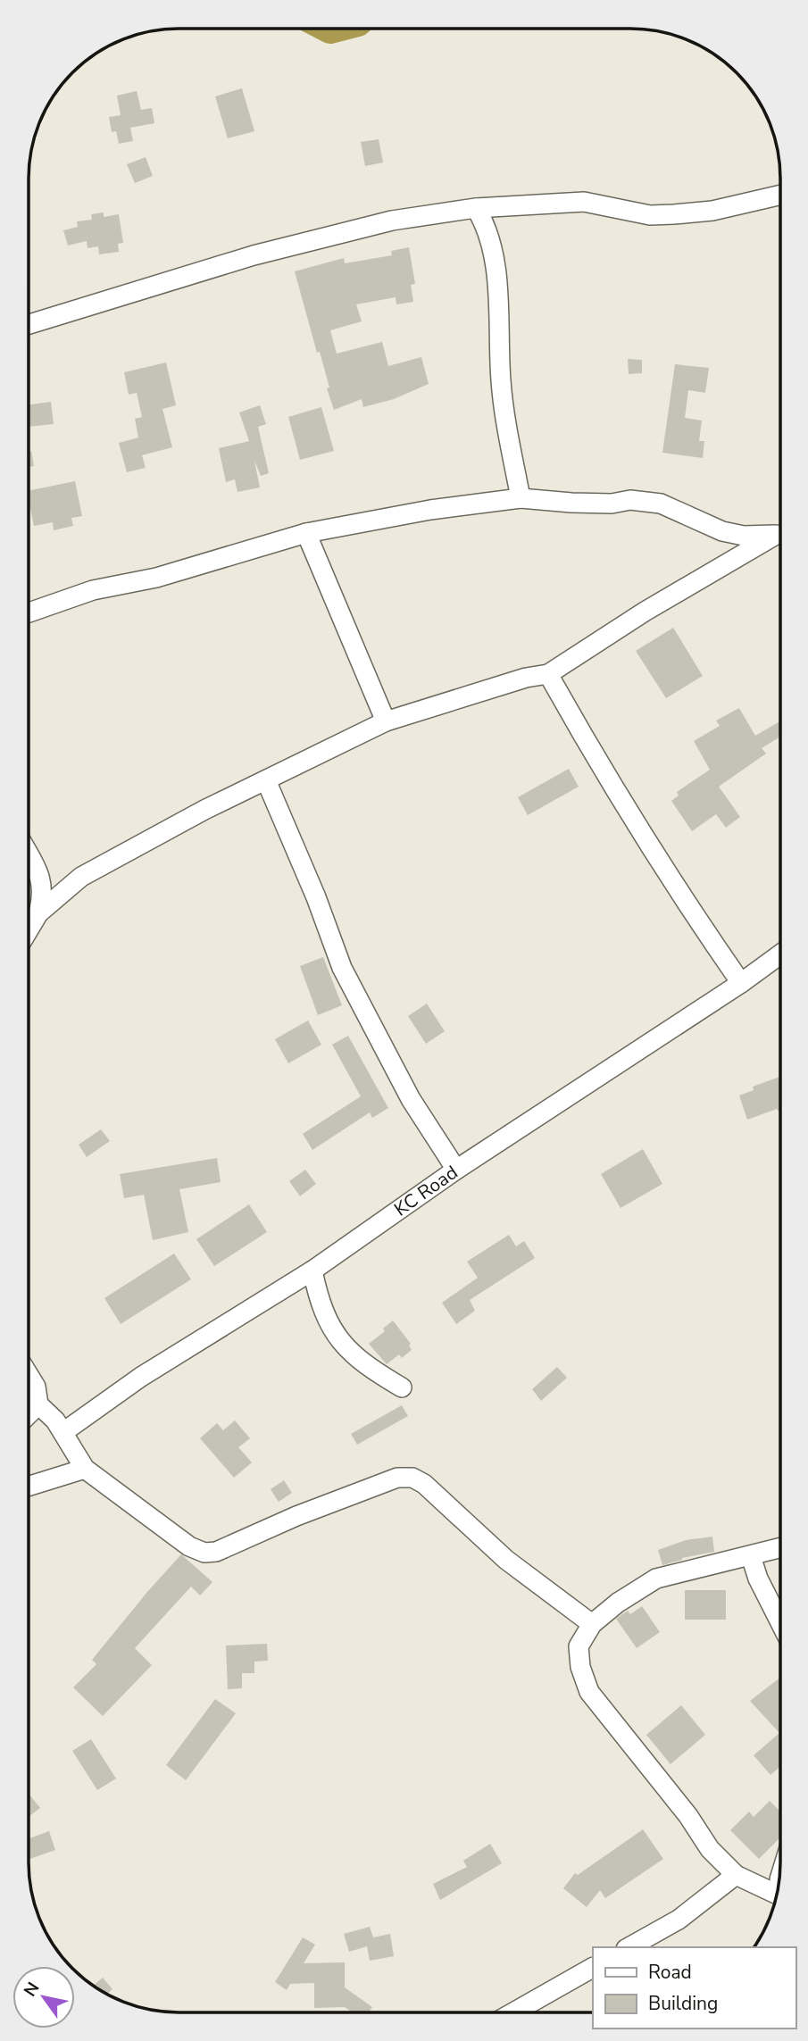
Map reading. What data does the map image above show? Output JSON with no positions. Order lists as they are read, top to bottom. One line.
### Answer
{"streets":{"street":["KC Road"]},"legend":["Road","Building"],"north":"top left"}
